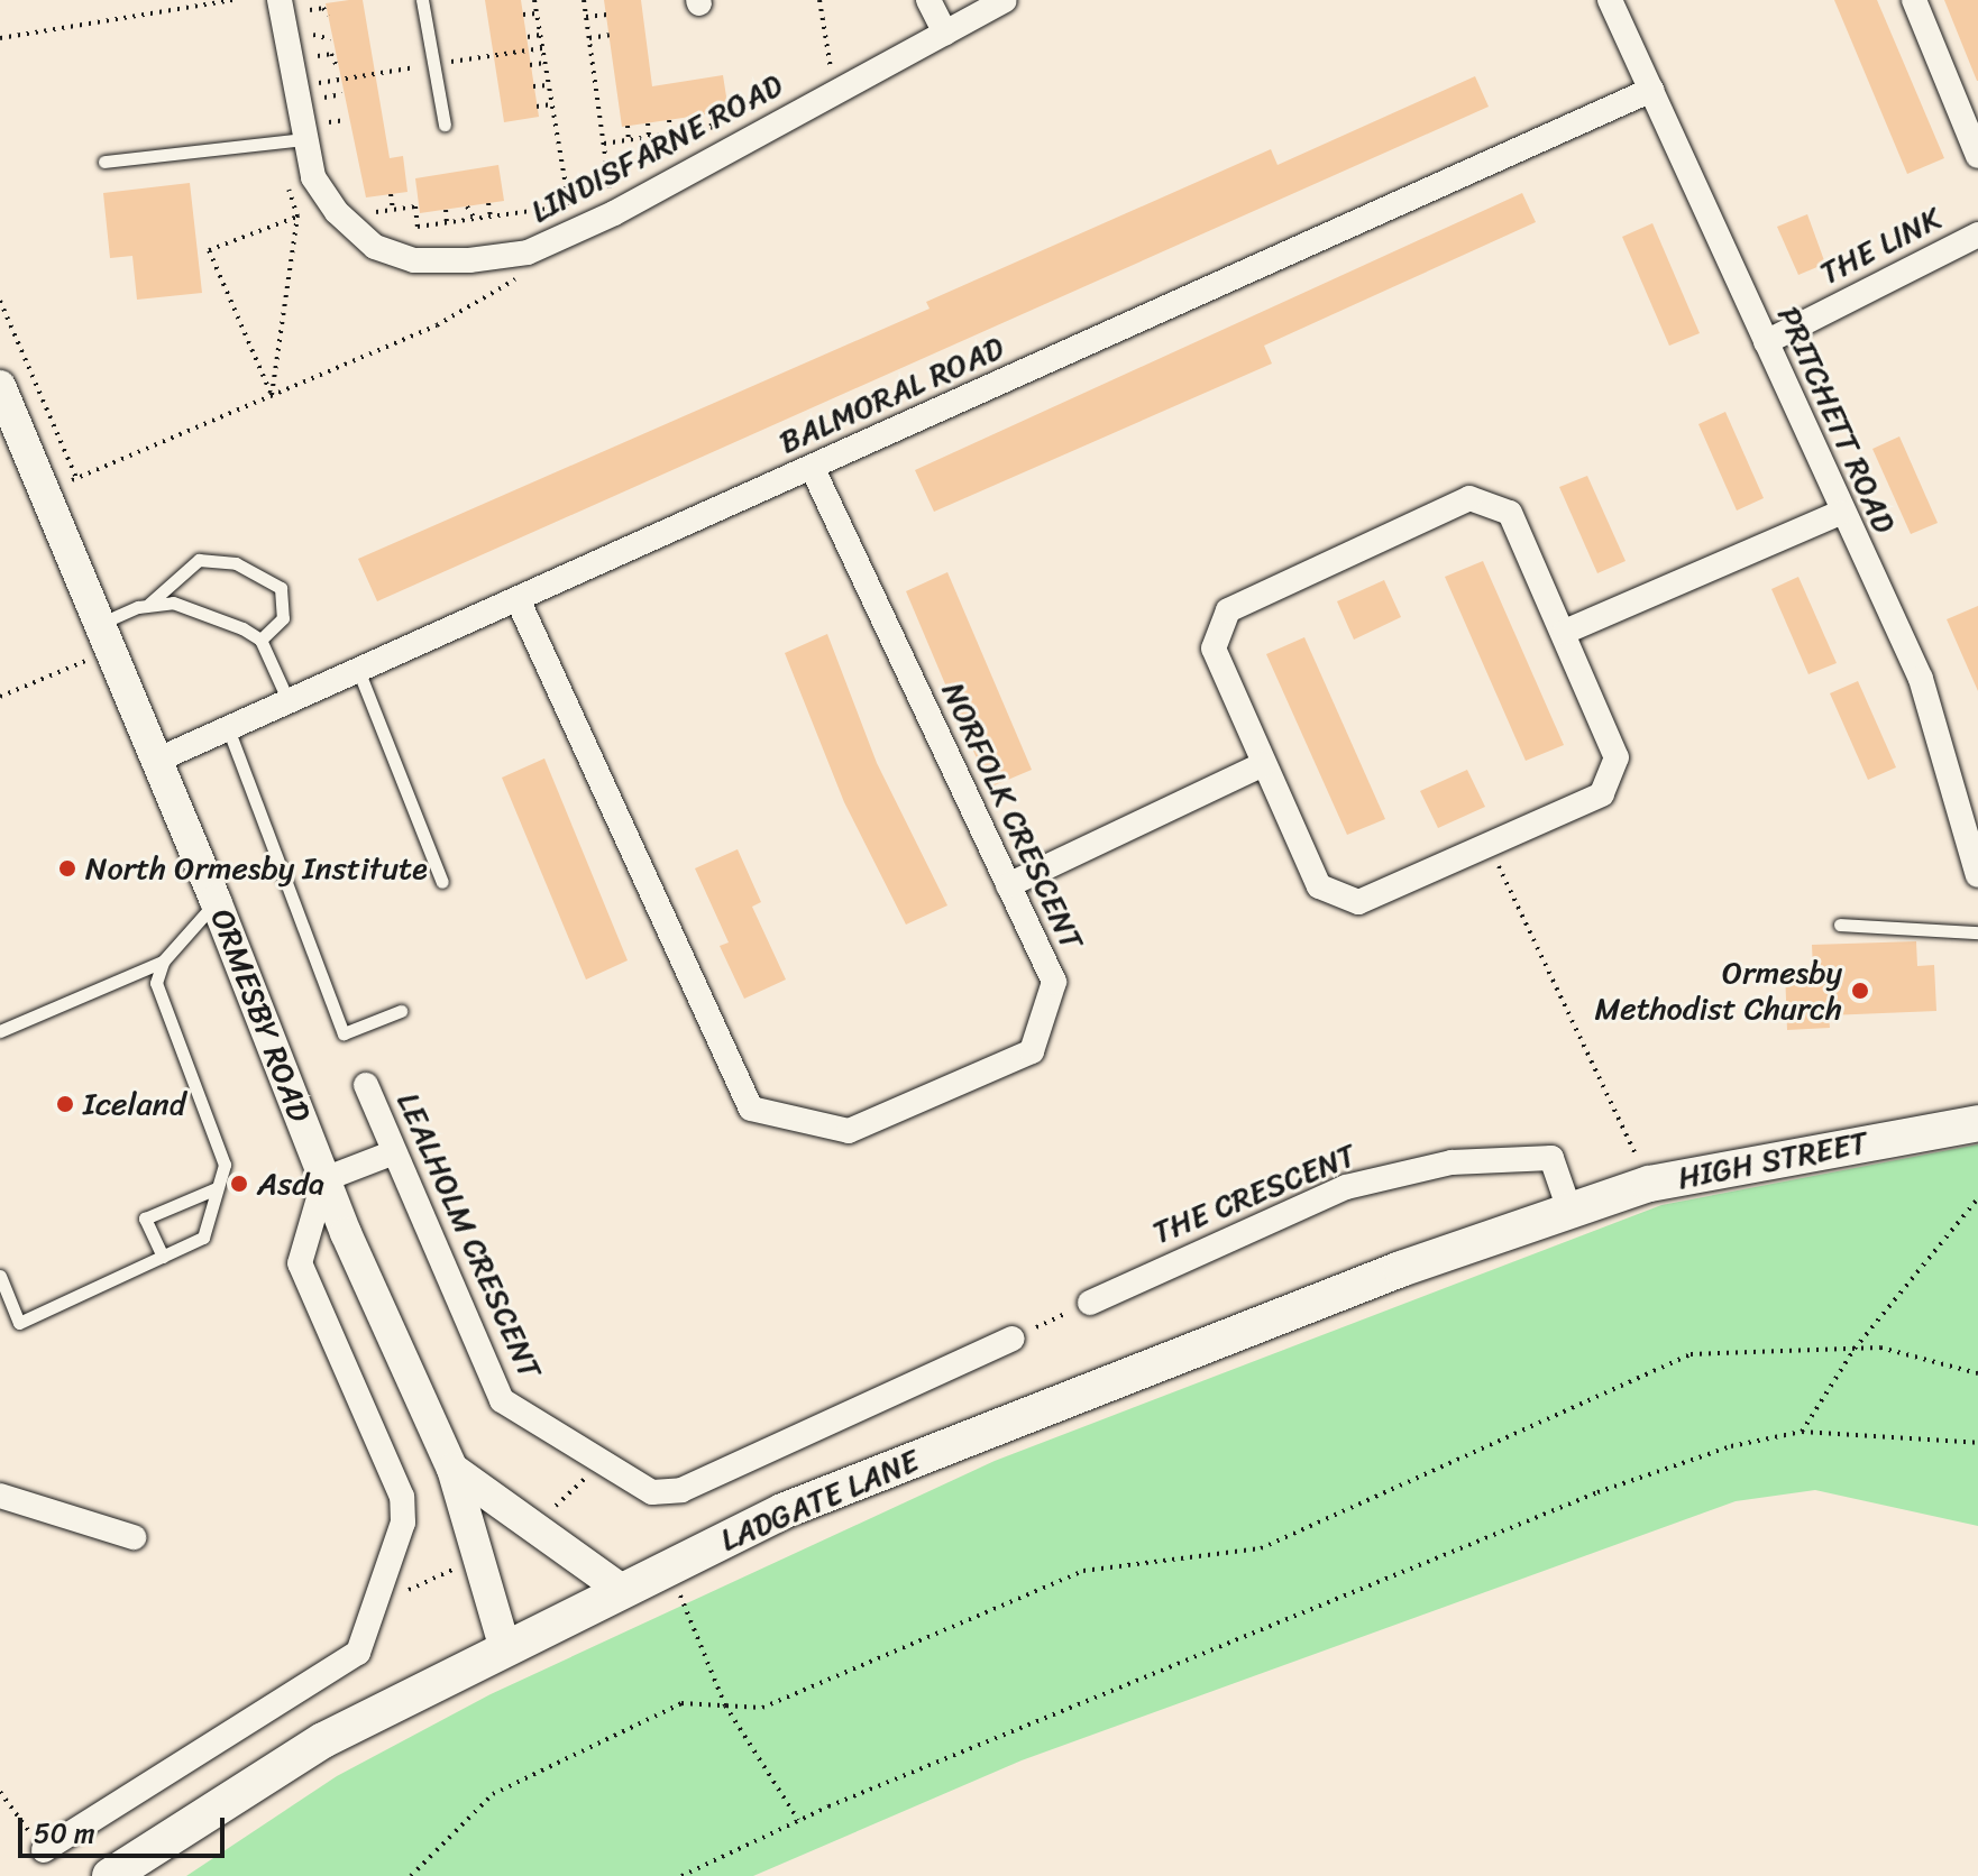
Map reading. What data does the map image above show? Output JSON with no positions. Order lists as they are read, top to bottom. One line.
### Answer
{"streets":{"main road":["HIGH STREET","LADGATE LANE"],"street":["LINDISFARNE ROAD","THE LINK","BALMORAL ROAD","PRITCHETT ROAD","NORFOLK CRESCENT","ORMESBY ROAD","THE CRESCENT","LEALHOLM CRESCENT"]},"crossings":[["THE LINK","PRITCHETT ROAD"],["BALMORAL ROAD","PRITCHETT ROAD"],["BALMORAL ROAD","NORFOLK CRESCENT"],["BALMORAL ROAD","ORMESBY ROAD"],["ORMESBY ROAD","LADGATE LANE"],["HIGH STREET","THE CRESCENT"],["HIGH STREET","LADGATE LANE"],["THE CRESCENT","LADGATE LANE"]],"places":["North Ormesby Institute","Ormesby Methodist Church","Iceland","Asda"],"scale_bar":"50 m"}
